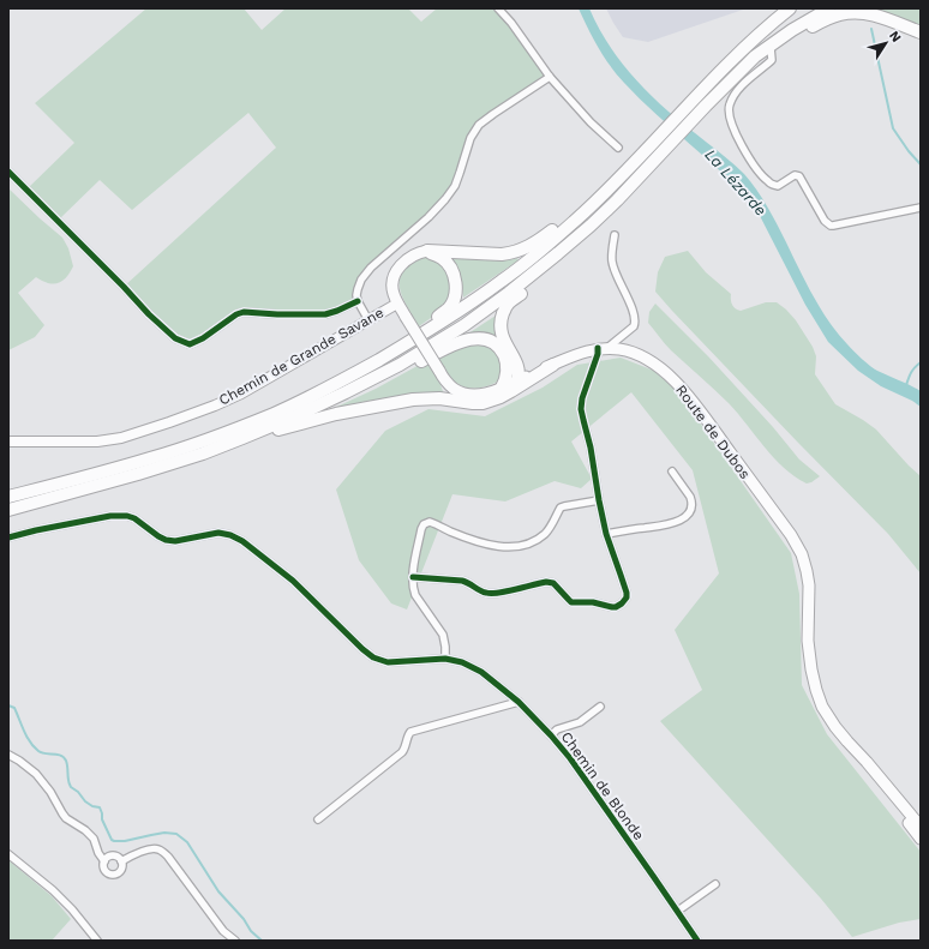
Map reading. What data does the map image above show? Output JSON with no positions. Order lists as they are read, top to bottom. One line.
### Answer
{"streets":{"main road":["Route de Dubos"],"street":["Chemin de Grande Savane","Chemin de Blonde"]},"crossings":[["Chemin de Grande Savane","Route de Dubos"]],"water":["La Lézarde"],"north":"top right"}
